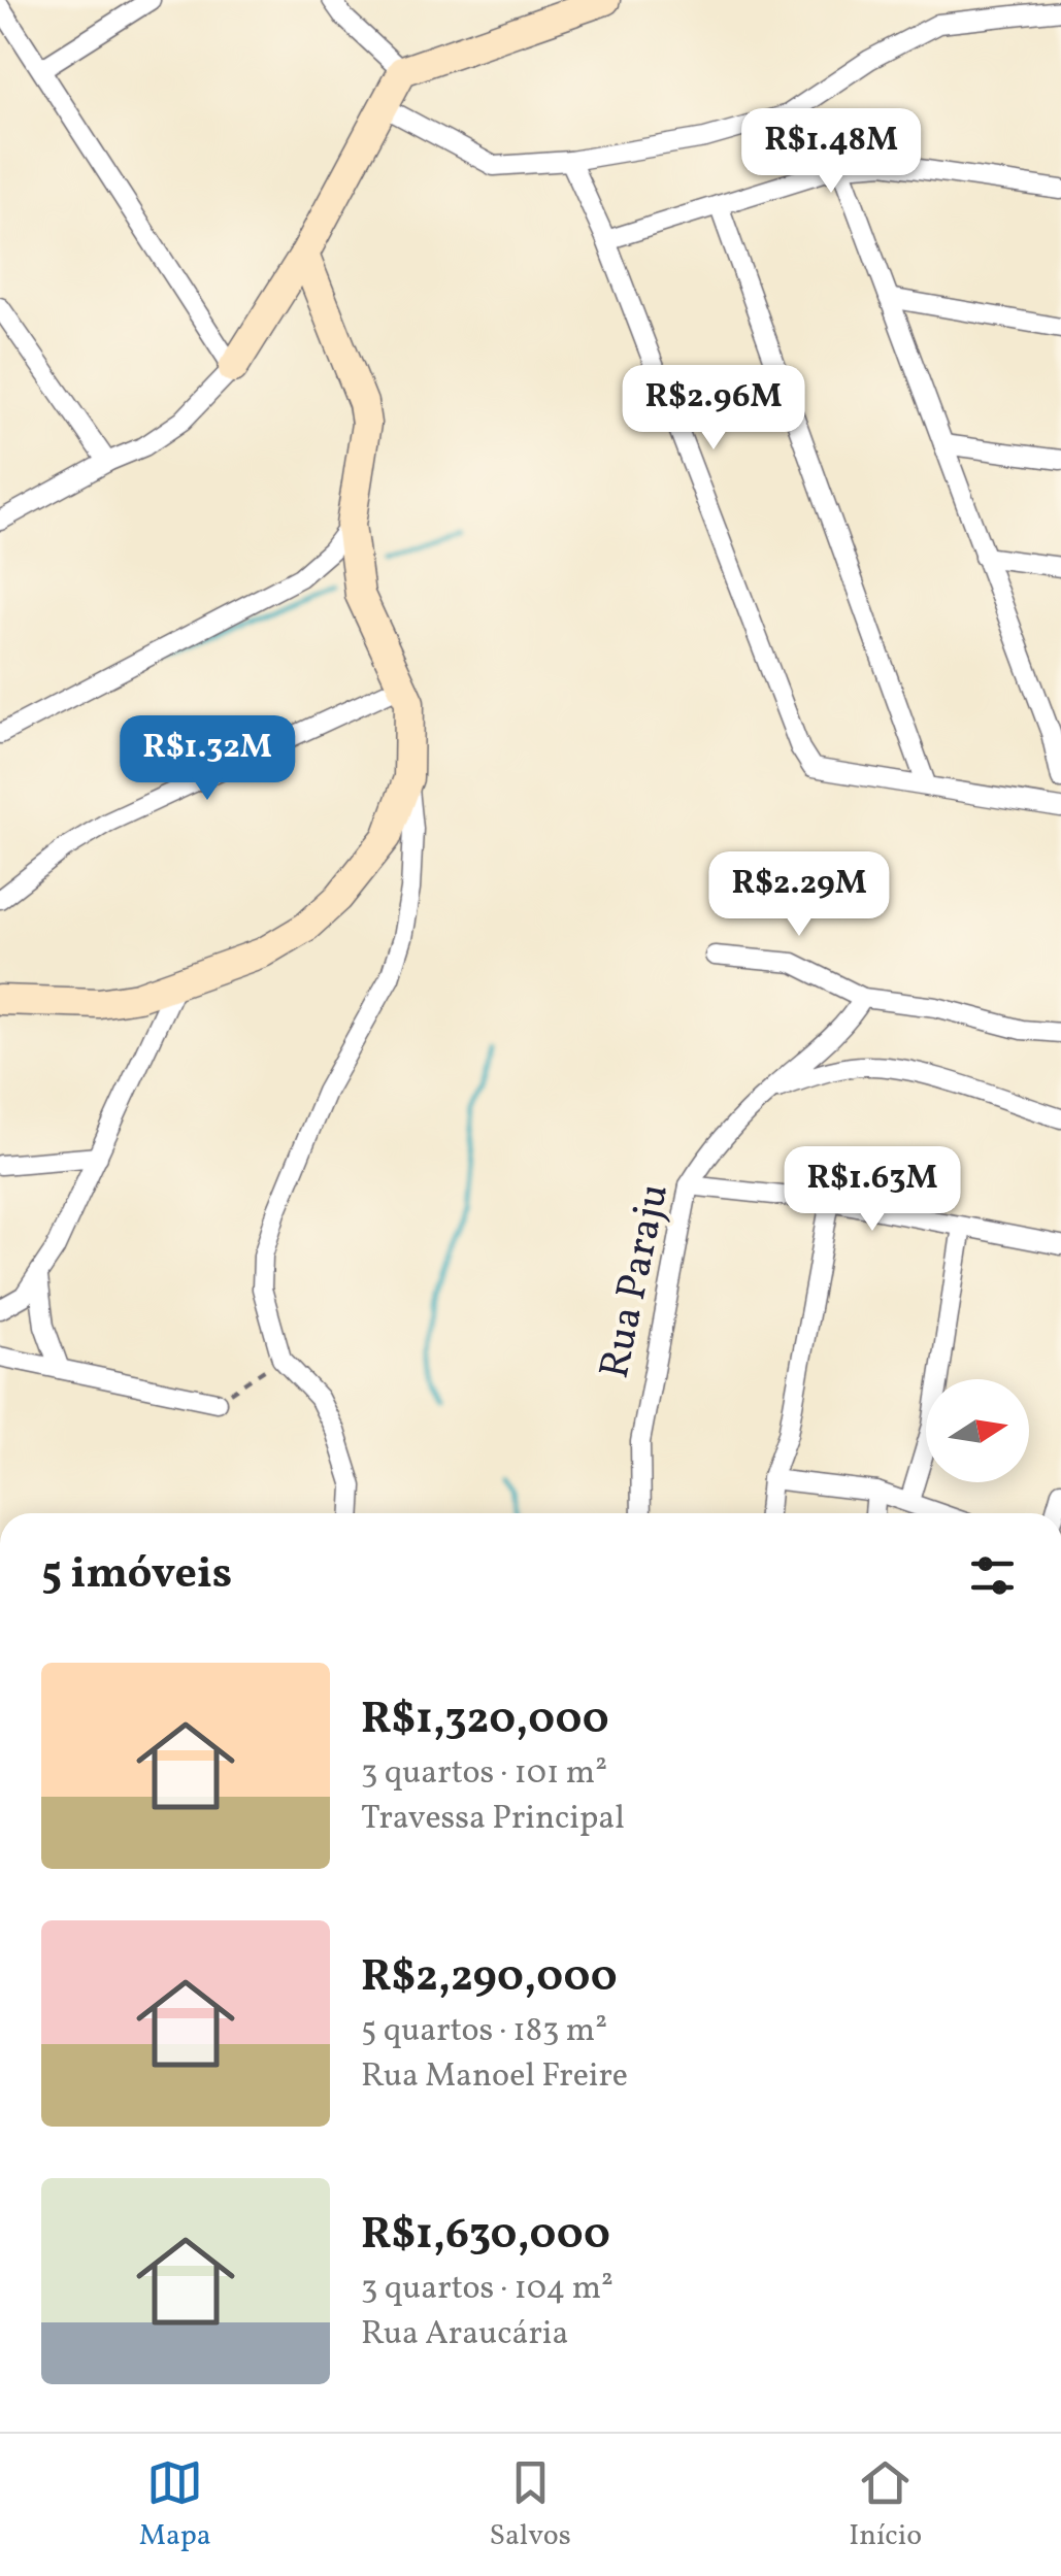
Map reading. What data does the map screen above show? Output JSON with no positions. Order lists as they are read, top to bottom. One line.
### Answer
{"streets":{"street":["Rua Paraju"]},"north":"right","page":{"price":["R$1.48M","R$2.96M","R$1.32M","R$2.29M","R$1.63M"],"heading":"5 imóveis","list":[{"name":"R$1,320,000","note":"3 quartos · 101 m² · Travessa Principal"},{"name":"R$2,290,000","note":"5 quartos · 183 m² · Rua Manoel Freire"},{"name":"R$1,630,000","note":"3 quartos · 104 m² · Rua Araucária"}],"tabs":["Mapa","Salvos","Início"]}}
